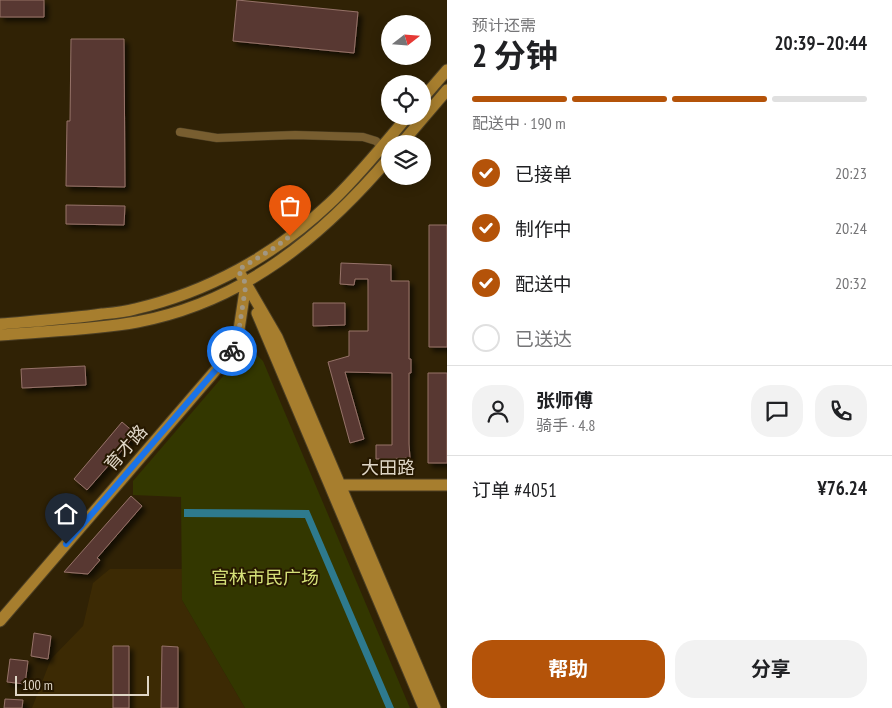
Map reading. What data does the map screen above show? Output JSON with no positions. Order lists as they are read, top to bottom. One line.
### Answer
{"streets":{"main road":["育才路","大田路"]},"parks":["官林市民广场"],"scale_bar":"100 m","north":"right","page":{"heading":["2 分钟","预计还需","20:39–20:44"],"panel":["张师傅","骑手 · 4.8","订单 #4051","¥76.24"],"bar":"配送中 · 190 m","list":[["已接单","20:23"],["制作中","20:24"],["配送中","20:32"],"已送达"],"buttons":["帮助","分享"],"scale":"100 m"}}
